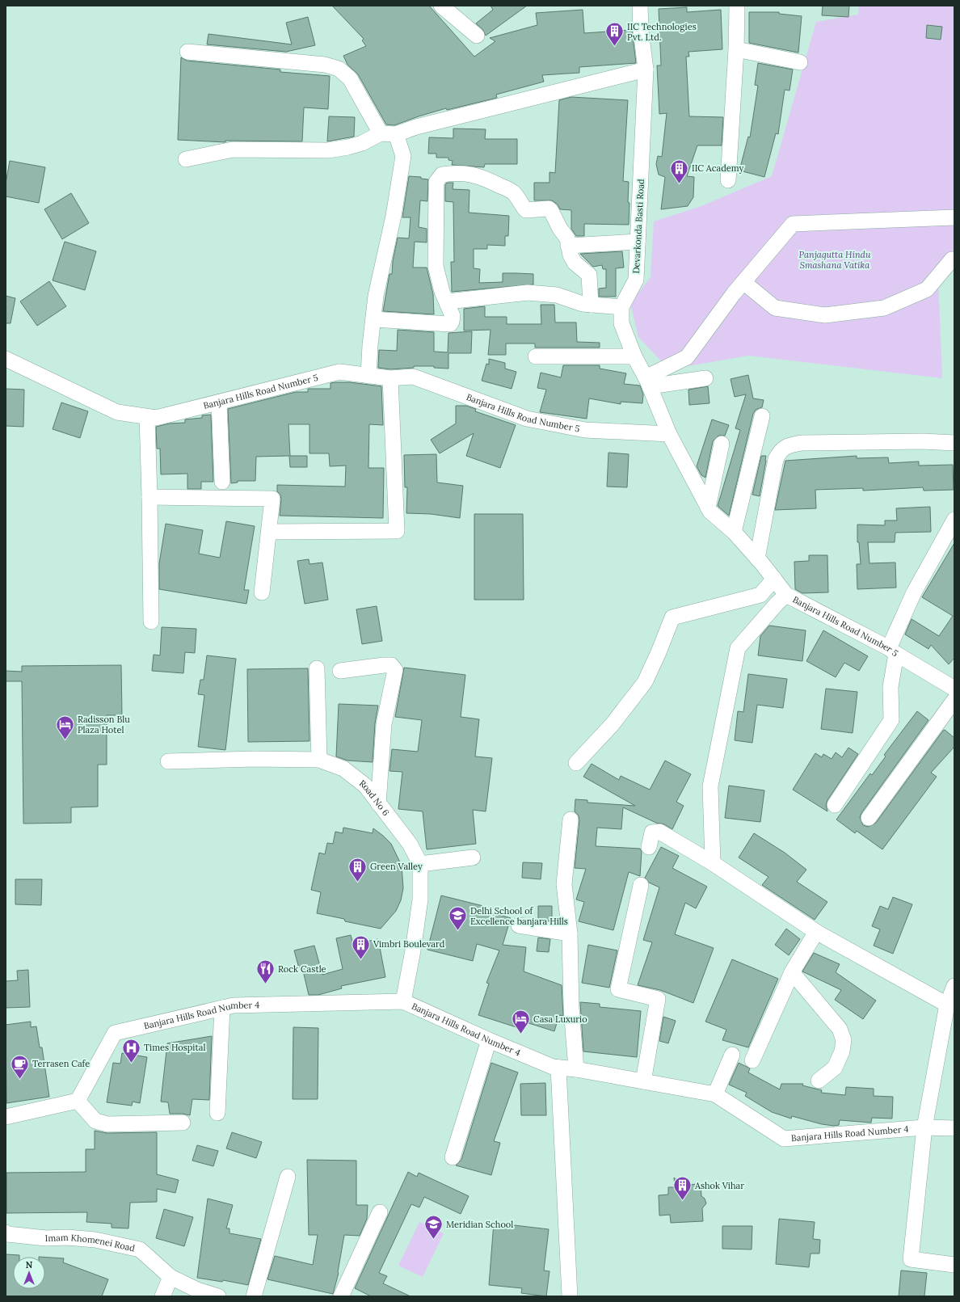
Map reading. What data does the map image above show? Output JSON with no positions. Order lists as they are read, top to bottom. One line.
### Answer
{"streets":{"street":["Devarkonda Basti Road","Banjara Hills Road Number 5","Road No 6","Banjara Hills Road Number 4","Imam Khomenei Road"]},"crossings":[["Devarkonda Basti Road","Banjara Hills Road Number 5"],["Road No 6","Banjara Hills Road Number 4"]],"parks":["Panjagutta Hindu Smashana Vatika"],"places":{"building":["IIC Technologies Pvt. Ltd.","IIC Academy","Green Valley","Vimbri Boulevard","Ashok Vihar"],"hotel":["Radisson Blu Plaza Hotel","Casa Luxurio"],"school or university":["Delhi School of Excellence banjara Hills","Meridian School"],"restaurant":["Rock Castle"],"hospital":["Times Hospital"],"cafe":["Terrasen Cafe"]},"north":"top"}
